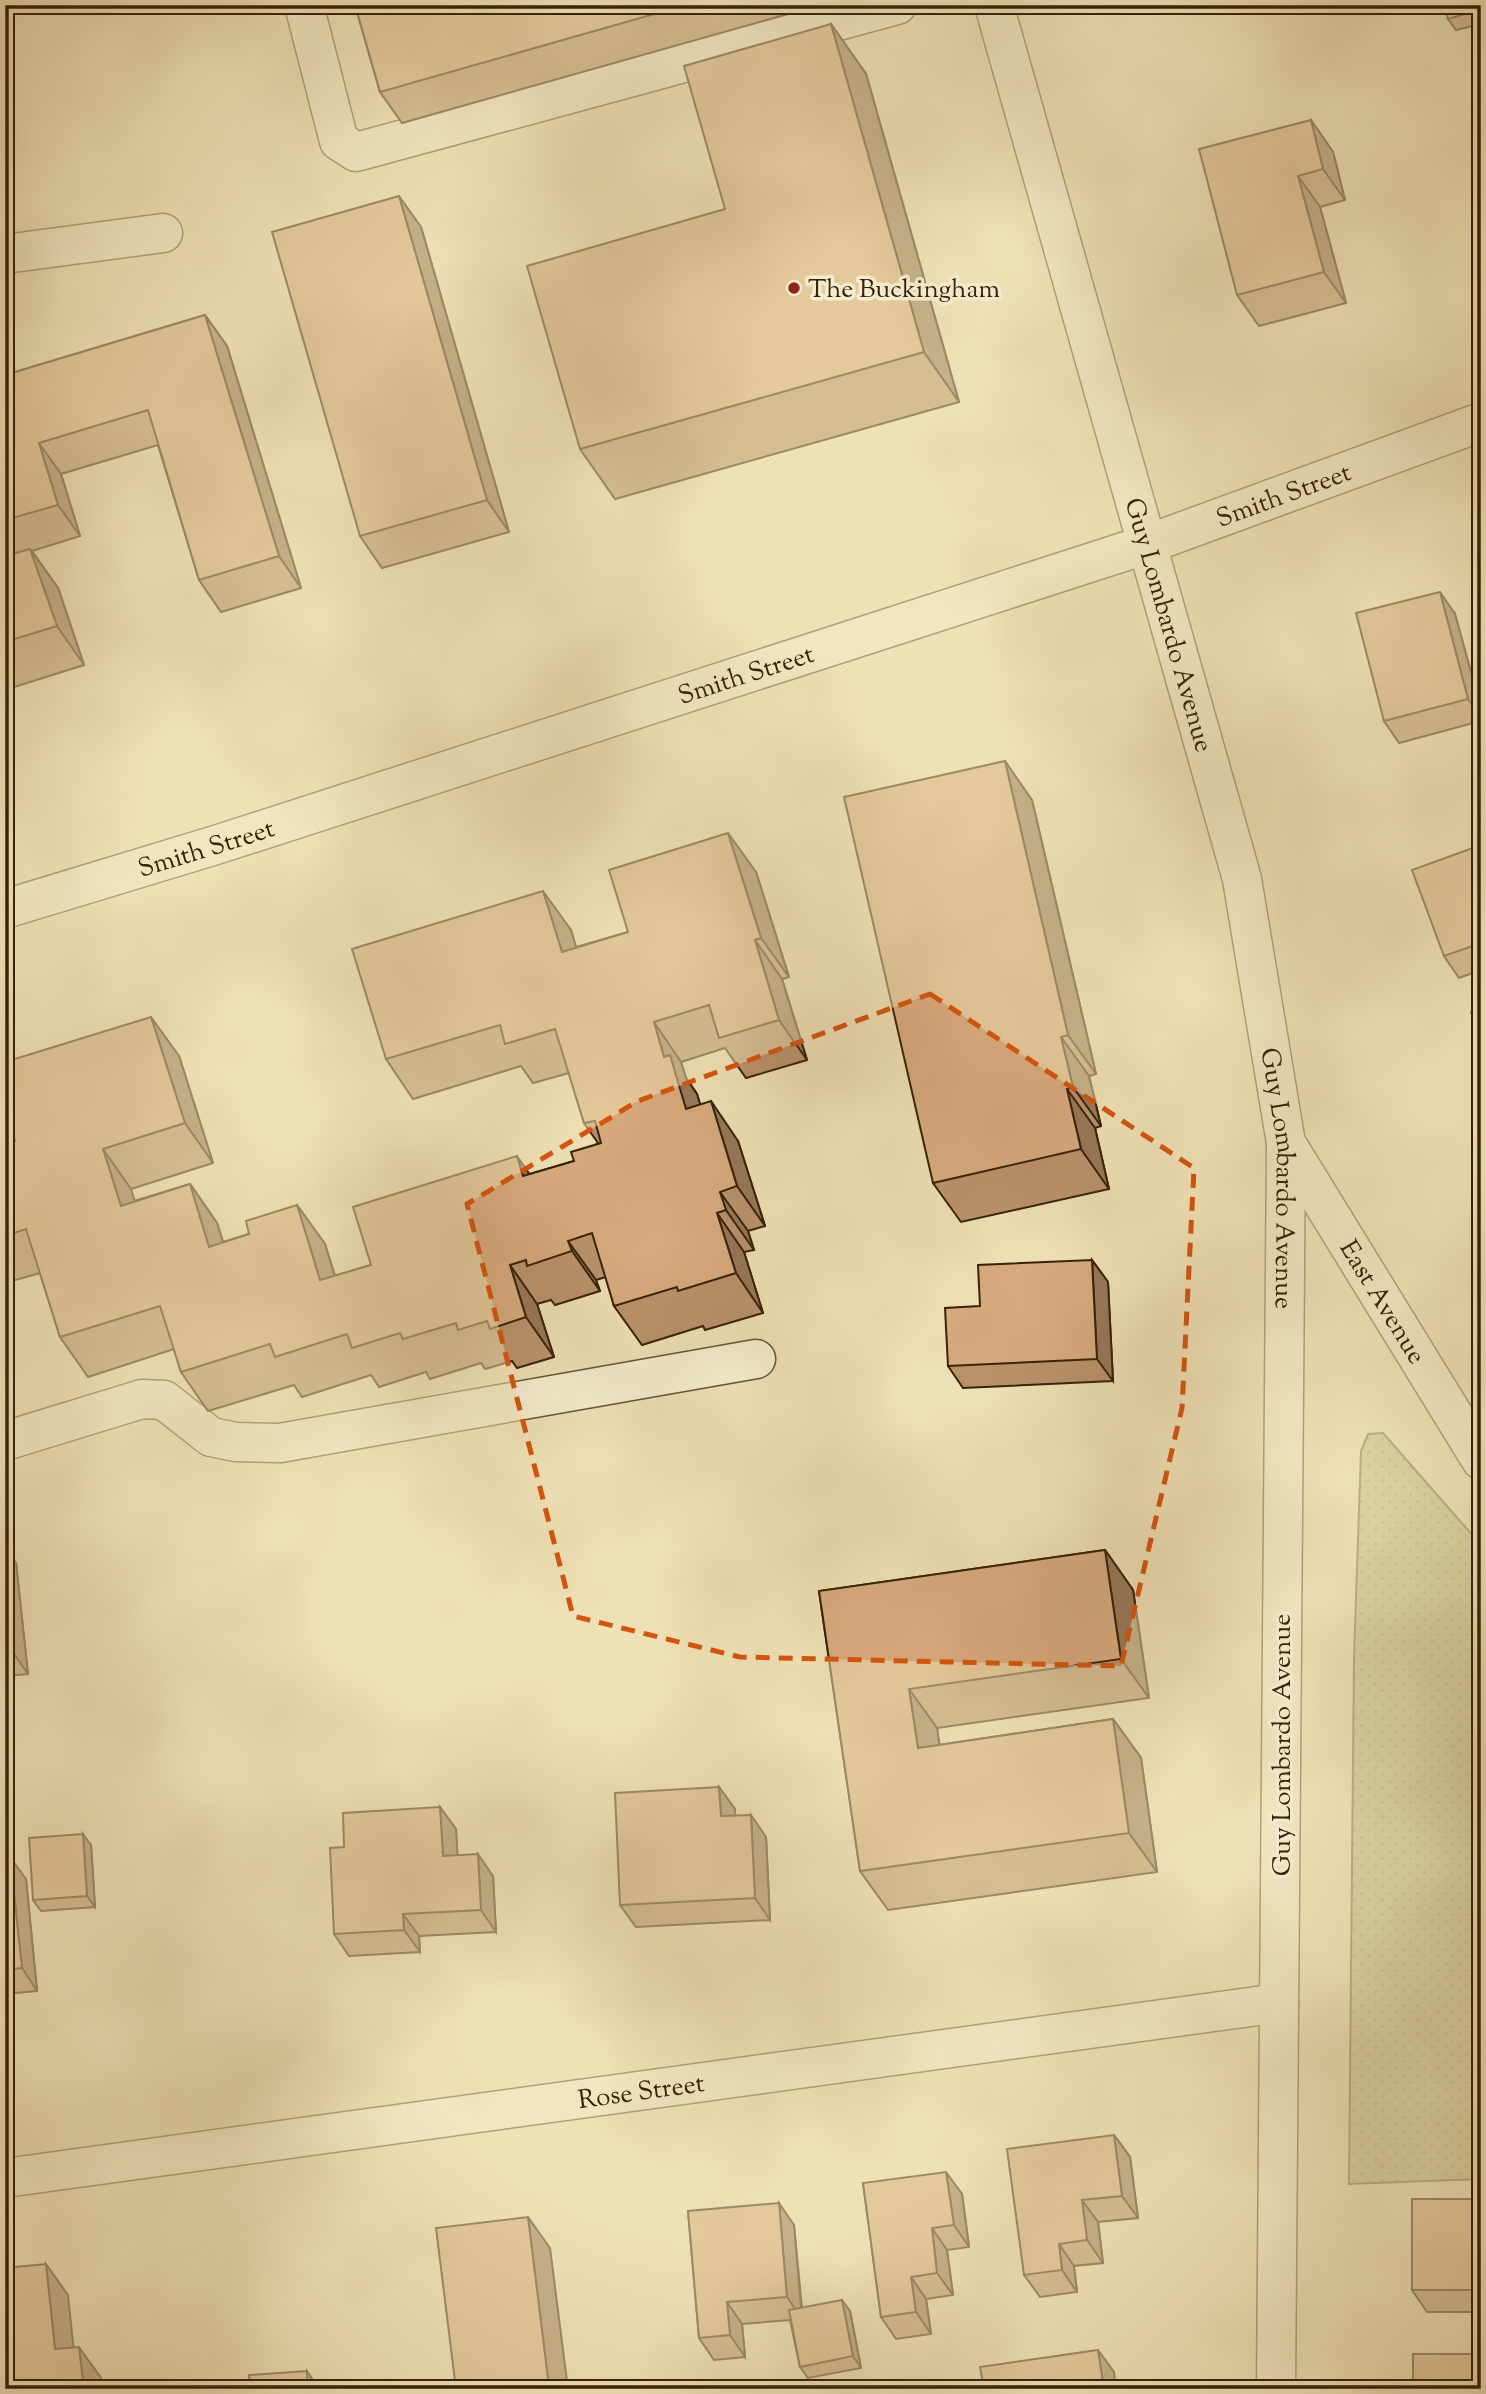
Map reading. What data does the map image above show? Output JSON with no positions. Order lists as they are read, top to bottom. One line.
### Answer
{"streets":{"street":["Smith Street","Guy Lombardo Avenue","East Avenue","Rose Street"]},"crossings":[["Smith Street","Guy Lombardo Avenue"],["Guy Lombardo Avenue","East Avenue"],["Guy Lombardo Avenue","Rose Street"]],"places":["The Buckingham"]}
